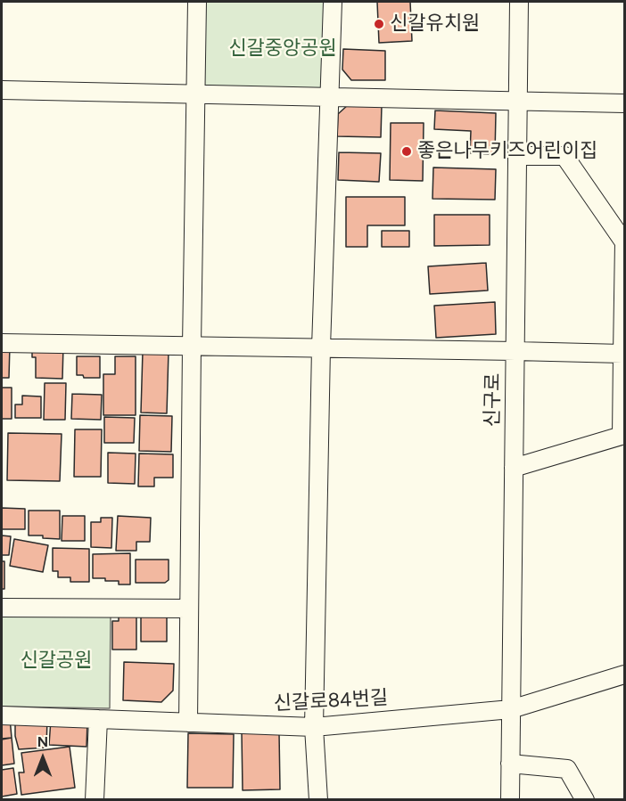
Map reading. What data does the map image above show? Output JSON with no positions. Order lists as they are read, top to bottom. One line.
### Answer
{"streets":{"street":["신구로","신갈로84번길"]},"crossings":[["신구로","신갈로84번길"]],"parks":["신갈중앙공원","신갈공원"],"places":["신갈유치원","좋은나무키즈어린이집"],"north":"top"}
